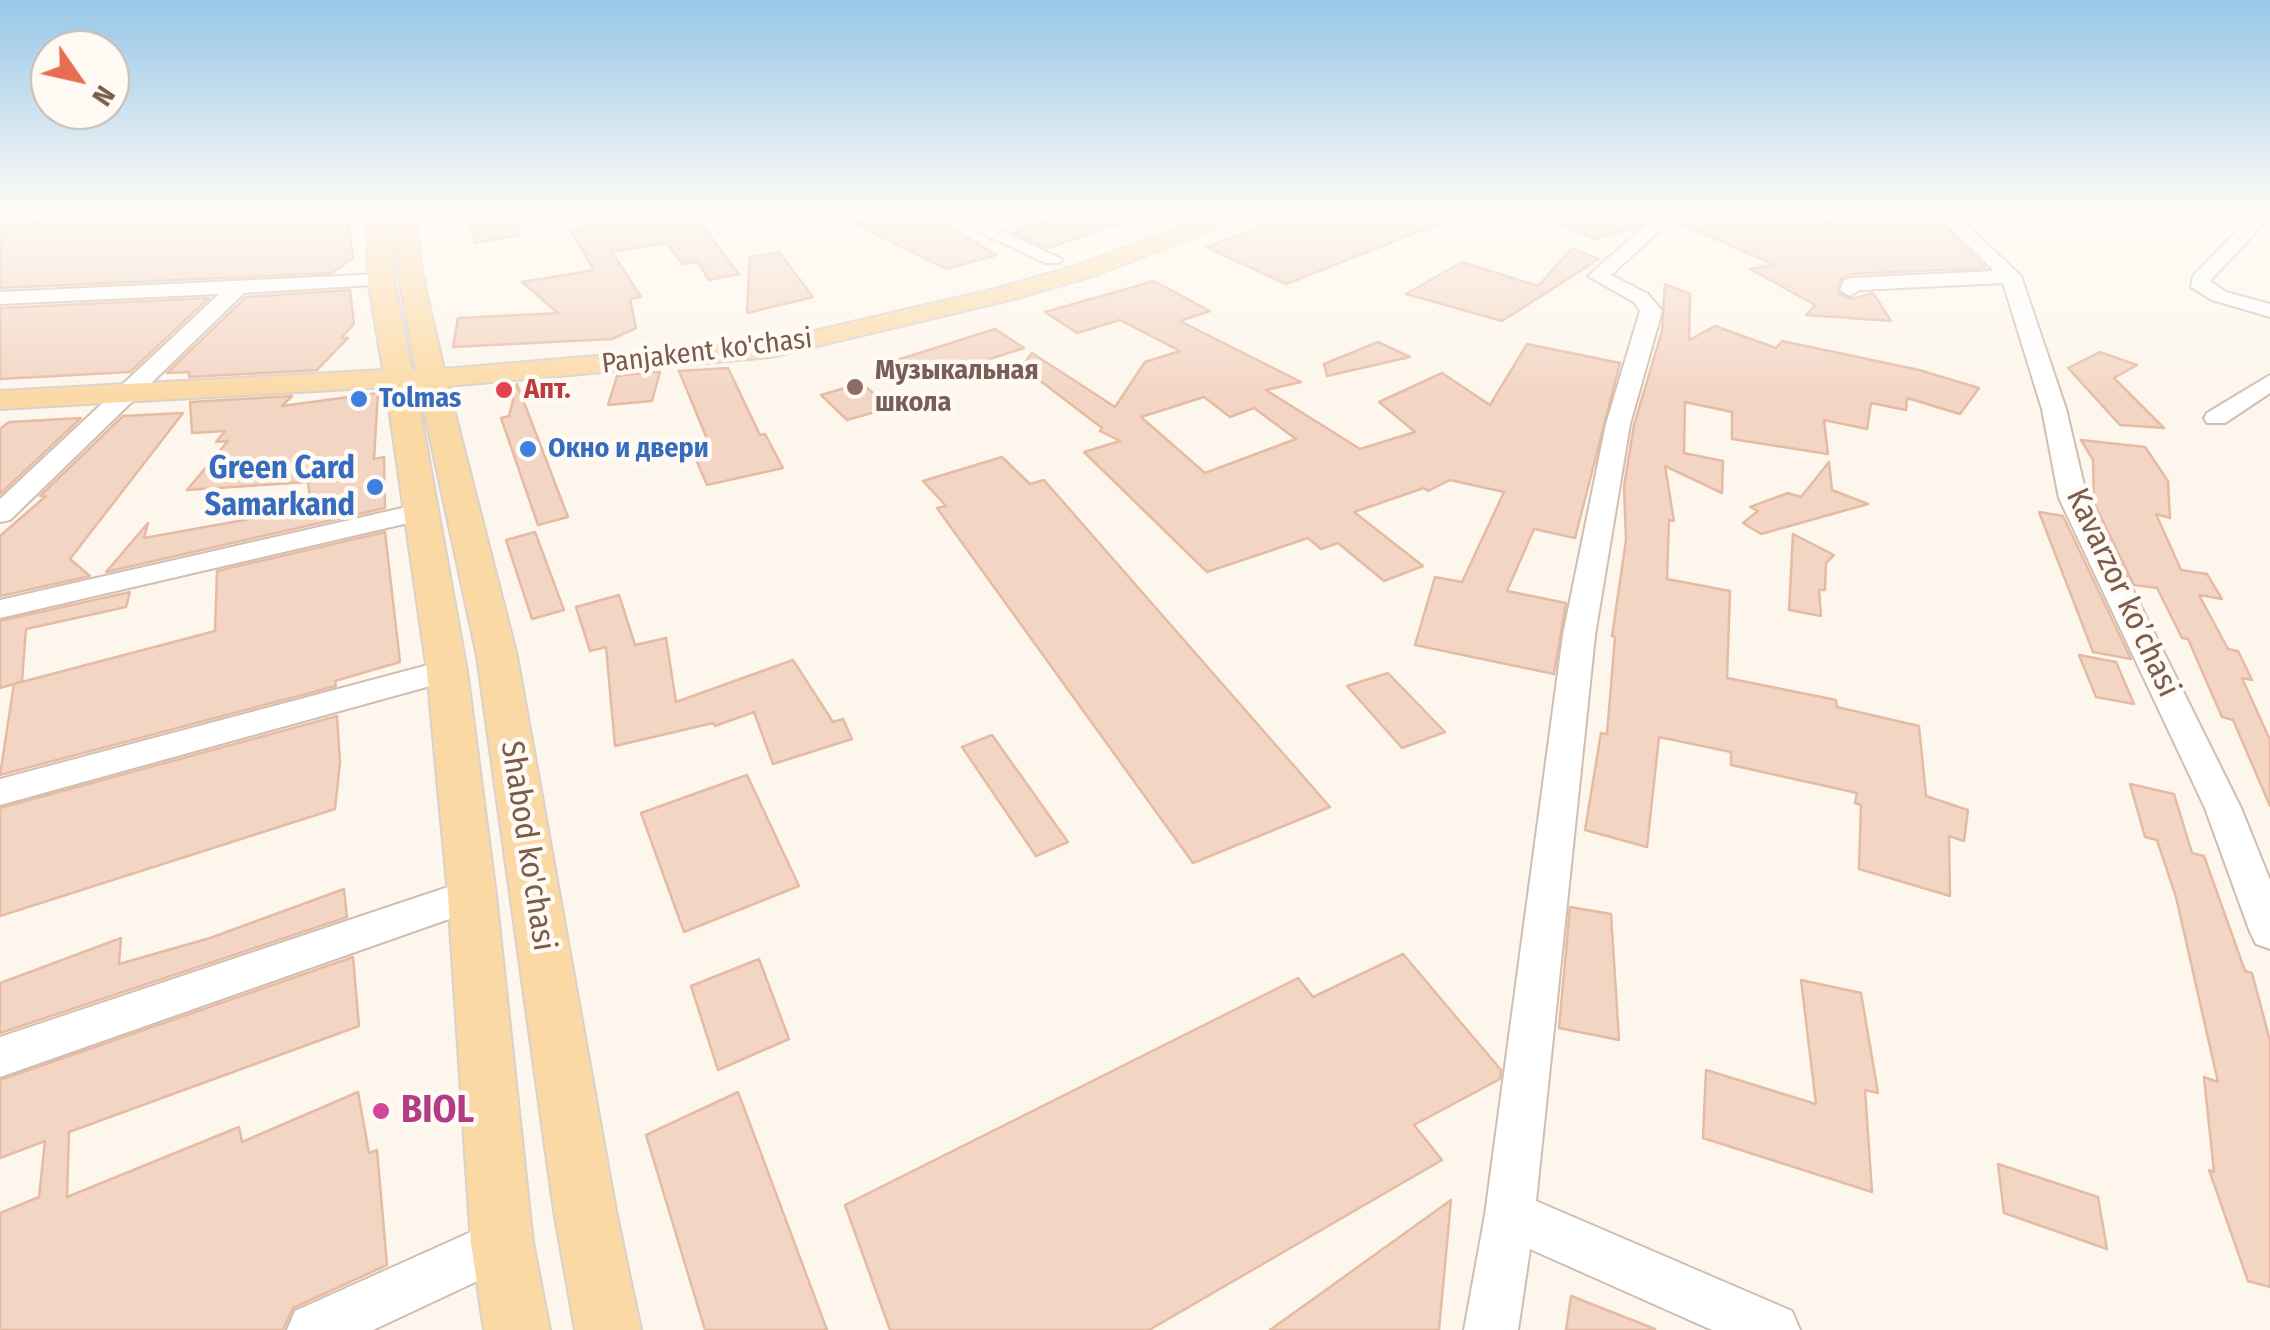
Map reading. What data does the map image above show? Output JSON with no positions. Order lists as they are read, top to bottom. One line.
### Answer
{"streets":{"main road":["Panjakent ko'chasi","Shabod ko'chasi"],"street":["Kavarzor ko’chasi"]},"crossings":[["Panjakent ko'chasi","Shabod ko'chasi"]],"places":["Музыкальная школа","Апт.","Tolmas","Окно и двери","Green Card Samarkand","BIOL"],"north":"bottom right"}
